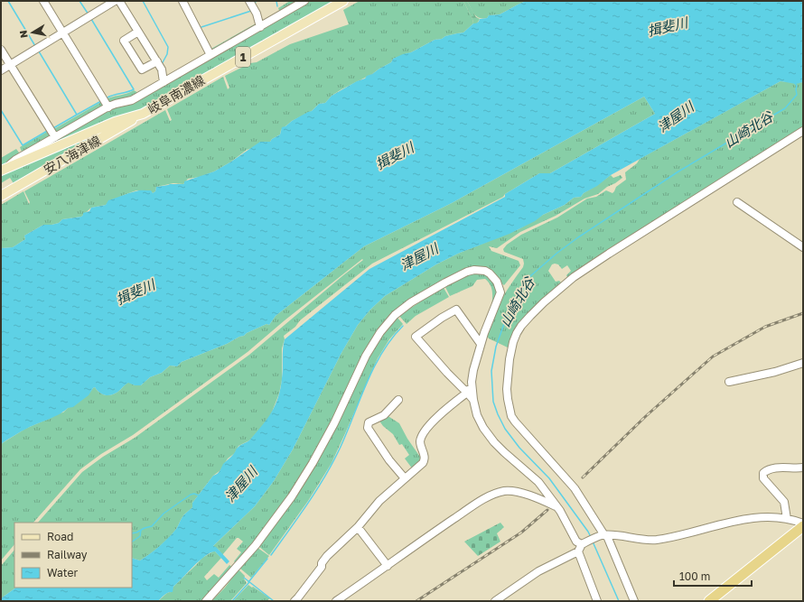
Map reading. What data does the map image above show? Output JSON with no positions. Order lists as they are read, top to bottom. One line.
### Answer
{"streets":{"main road":["1","岐阜南濃線","安八海津線"]},"crossings":[["岐阜南濃線","安八海津線"]],"water":["揖斐川","津屋川","山崎北谷"],"legend":["Road","Railway","Water"],"scale_bar":"100 m","north":"left"}
